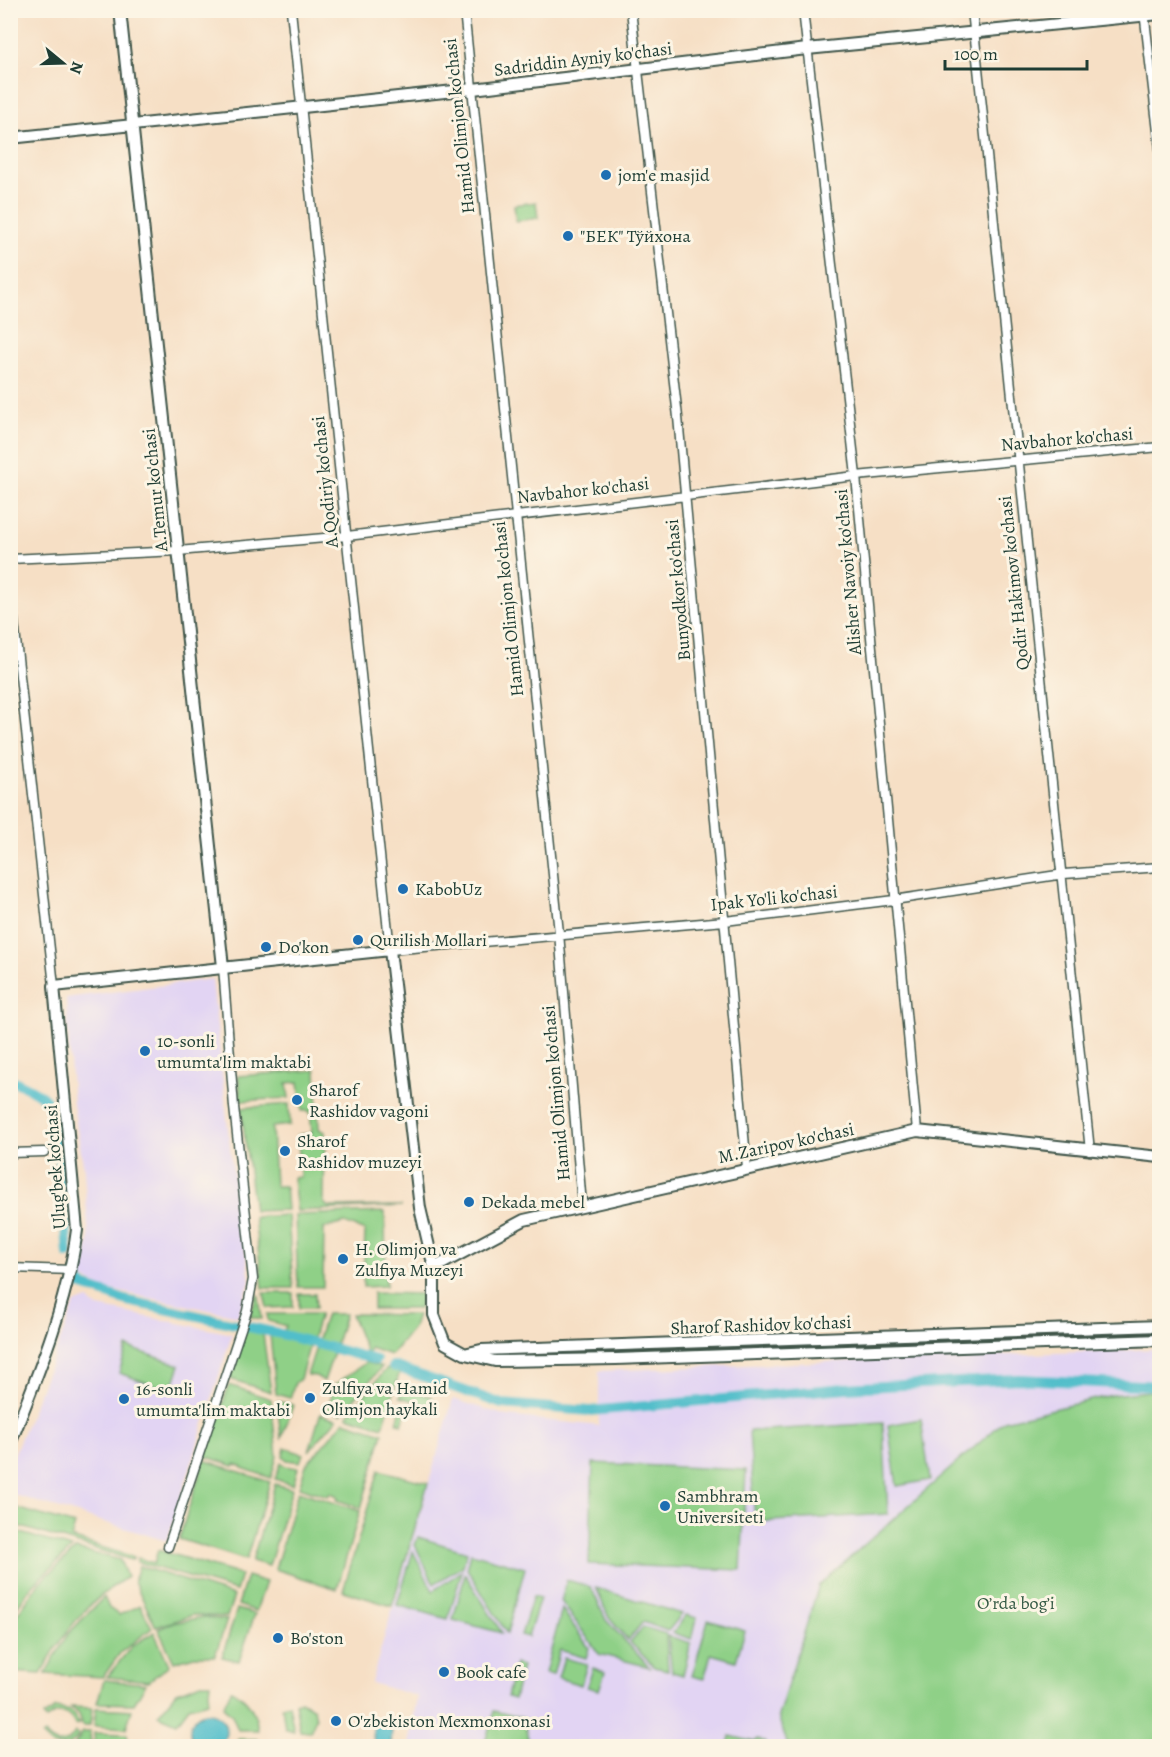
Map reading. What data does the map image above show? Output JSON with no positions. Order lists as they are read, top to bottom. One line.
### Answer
{"streets":{"street":["Sadriddin Ayniy ko'chasi","Hamid Olimjon ko'chasi","Navbahor ko'chasi","A.Qodiriy ko'chasi","A.Temur ko'chasi","Alisher Navoiy ko'chasi","Qodir Hakimov ko'chasi","Bunyodkor ko'chasi","Ipak Yo'li ko'chasi","M.Zaripov ko'chasi","Ulug'bek ko'chasi","Sharof Rashidov ko'chasi"]},"crossings":[["Sadriddin Ayniy ko'chasi","Hamid Olimjon ko'chasi"],["Sadriddin Ayniy ko'chasi","A.Qodiriy ko'chasi"],["Sadriddin Ayniy ko'chasi","A.Temur ko'chasi"],["Sadriddin Ayniy ko'chasi","Alisher Navoiy ko'chasi"],["Sadriddin Ayniy ko'chasi","Qodir Hakimov ko'chasi"],["Sadriddin Ayniy ko'chasi","Bunyodkor ko'chasi"],["Hamid Olimjon ko'chasi","Navbahor ko'chasi"],["Hamid Olimjon ko'chasi","Ipak Yo'li ko'chasi"],["Hamid Olimjon ko'chasi","M.Zaripov ko'chasi"],["Navbahor ko'chasi","A.Qodiriy ko'chasi"],["Navbahor ko'chasi","A.Temur ko'chasi"],["Navbahor ko'chasi","Alisher Navoiy ko'chasi"],["Navbahor ko'chasi","Qodir Hakimov ko'chasi"],["Navbahor ko'chasi","Bunyodkor ko'chasi"],["A.Qodiriy ko'chasi","Ipak Yo'li ko'chasi"],["Alisher Navoiy ko'chasi","Ipak Yo'li ko'chasi"],["Alisher Navoiy ko'chasi","M.Zaripov ko'chasi"],["Qodir Hakimov ko'chasi","Ipak Yo'li ko'chasi"],["Qodir Hakimov ko'chasi","M.Zaripov ko'chasi"],["Bunyodkor ko'chasi","Ipak Yo'li ko'chasi"],["Bunyodkor ko'chasi","M.Zaripov ko'chasi"]],"parks":["O’rda bog’i"],"places":["jom'e masjid","\"БЕК\" Тўйхона","KabobUz","Qurilish Mollari","Do'kon","10-sonli umumta'lim maktabi","Sharof Rashidov vagoni","Sharof Rashidov muzeyi","Dekada mebel","H. Olimjon va Zulfiya Muzeyi","Zulfiya va Hamid Olimjon haykali","16-sonli umumta'lim maktabi","Sambhram Universiteti","Bo'ston","Book cafe","O'zbekiston Mexmonxonasi"],"scale_bar":"100 m","north":"right"}
